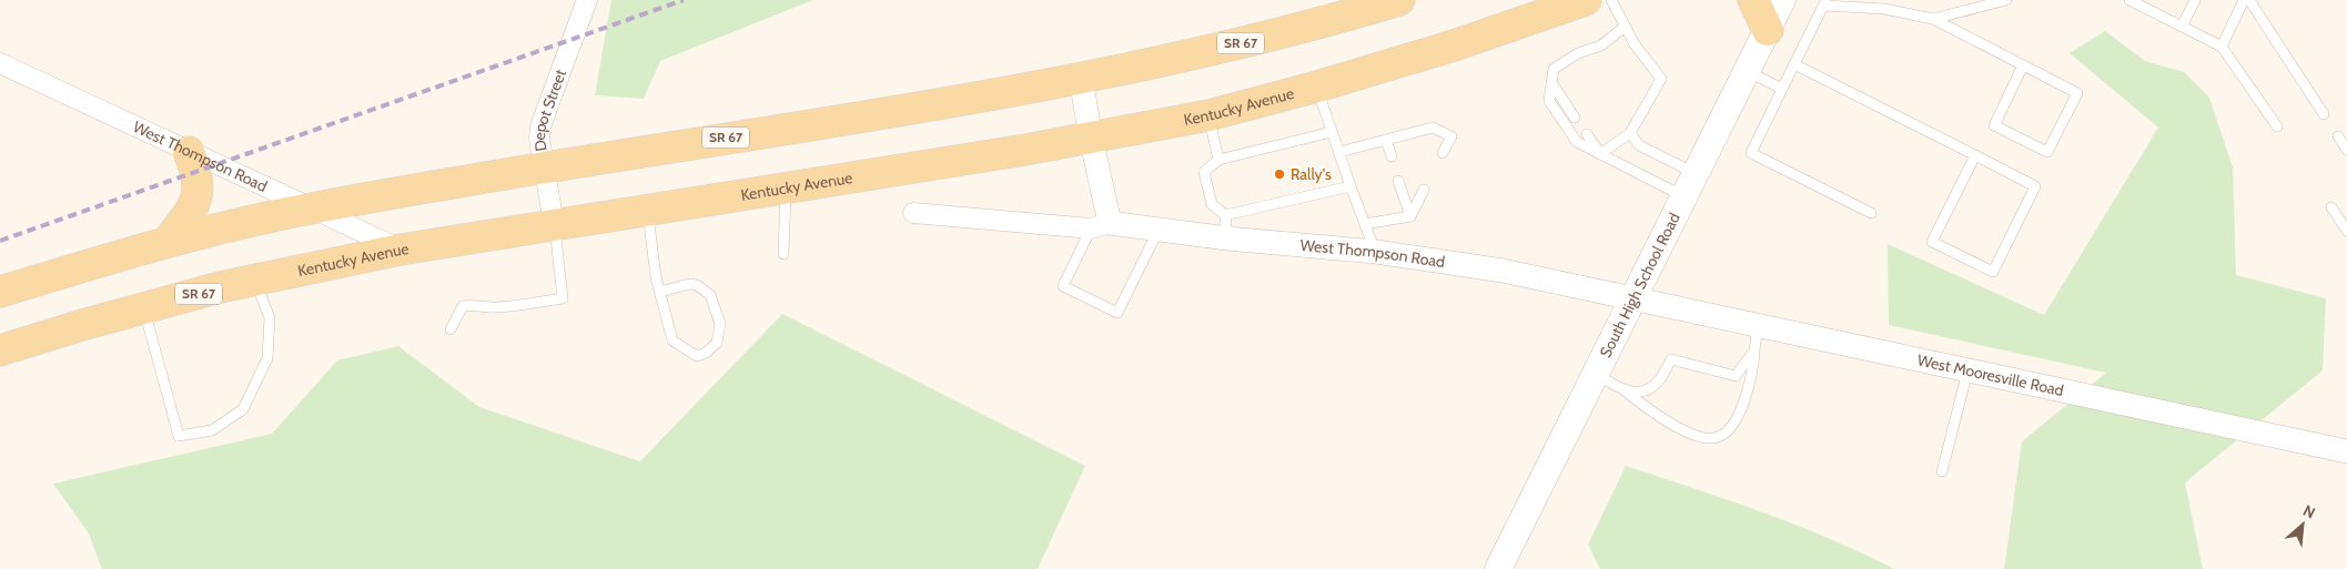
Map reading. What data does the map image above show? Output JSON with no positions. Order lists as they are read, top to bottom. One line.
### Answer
{"streets":{"main road":["SR 67","Kentucky Avenue","South High School Road"],"street":["Depot Street","West Thompson Road","West Mooresville Road"]},"crossings":[["SR 67","Depot Street"],["SR 67","West Thompson Road"],["Kentucky Avenue","Depot Street"],["Kentucky Avenue","West Thompson Road"],["West Thompson Road","South High School Road"],["West Thompson Road","West Mooresville Road"],["South High School Road","West Mooresville Road"]],"places":["Rally's"],"north":"top right"}
